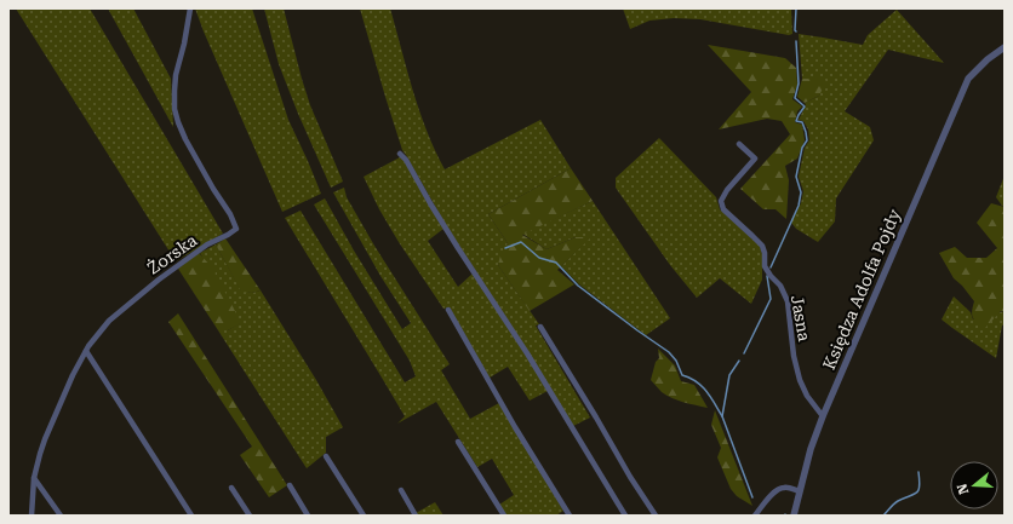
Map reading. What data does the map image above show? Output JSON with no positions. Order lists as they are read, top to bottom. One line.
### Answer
{"streets":{"street":["Żorska","Księdza Adolfa Pojdy","Jasna"]},"crossings":[["Księdza Adolfa Pojdy","Jasna"]],"north":"left"}
